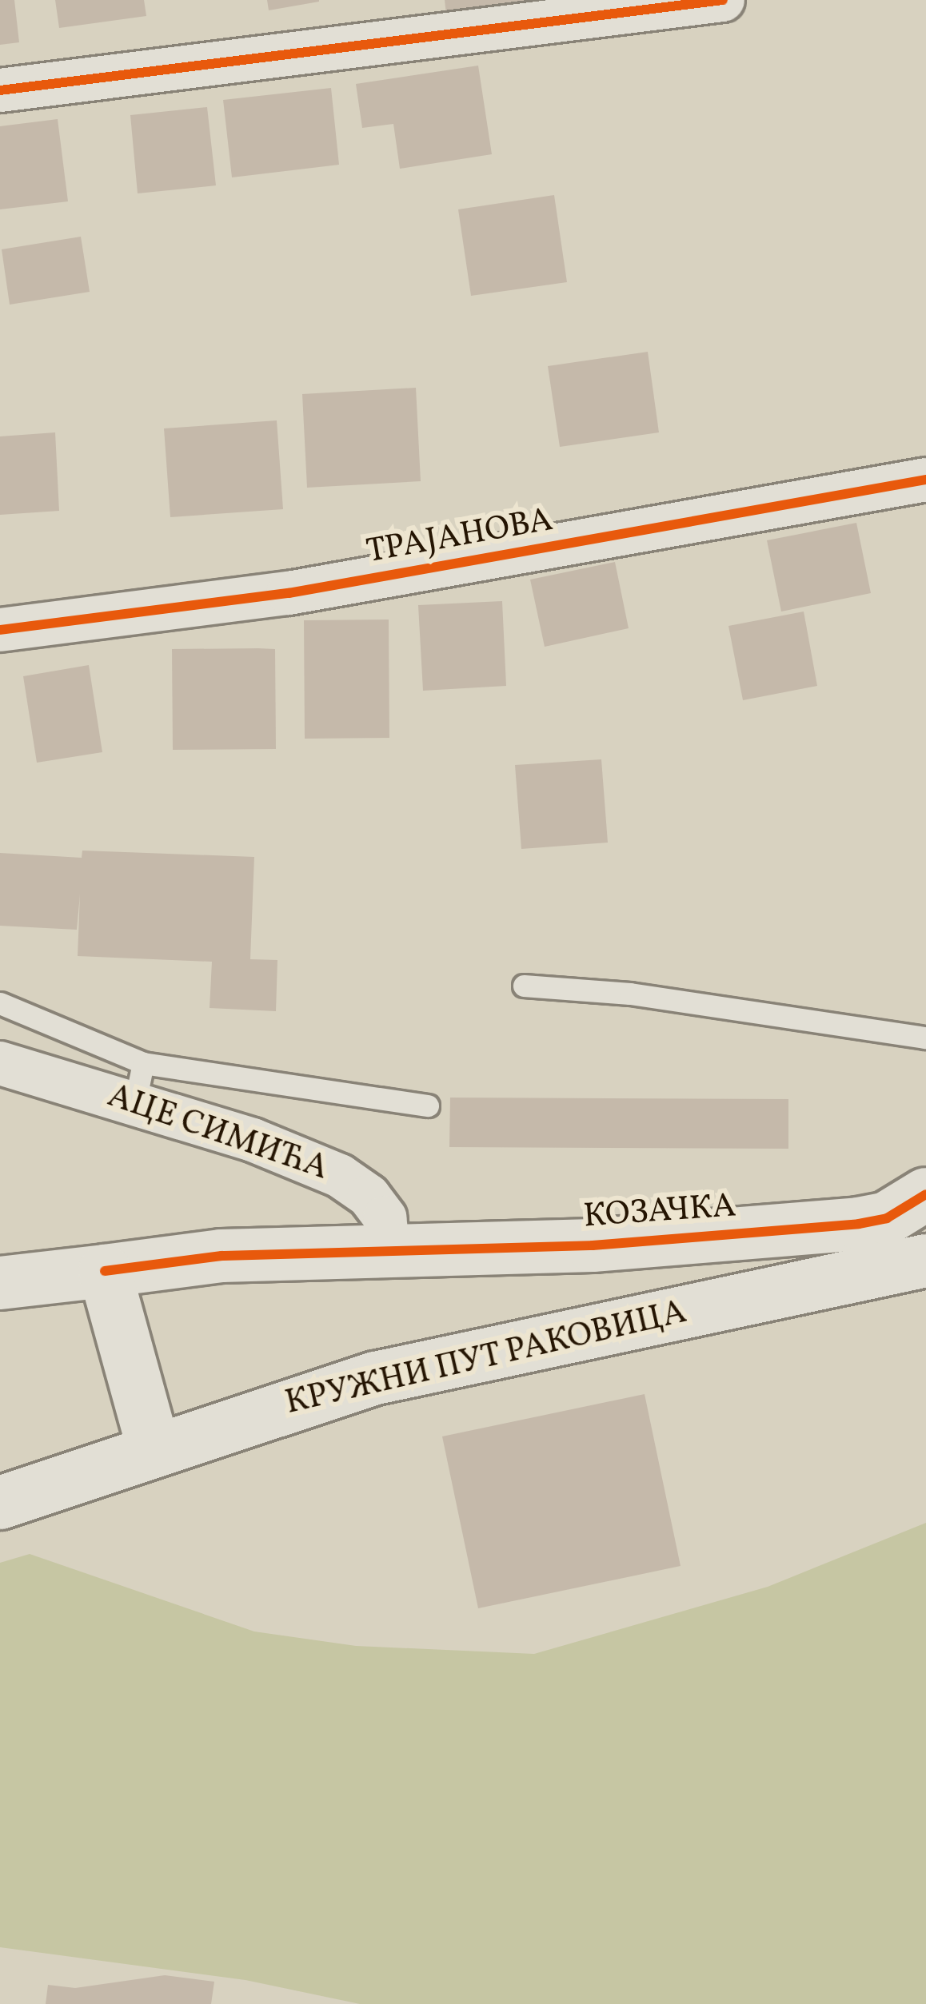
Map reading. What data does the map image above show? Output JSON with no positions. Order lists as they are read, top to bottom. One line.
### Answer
{"streets":{"main road":["КОЗАЧКА","КРУЖНИ ПУТ РАКОВИЦА"],"street":["ТРАЈАНОВА","АЦЕ СИМИЋА"]},"crossings":[["АЦЕ СИМИЋА","КОЗАЧКА"]]}
